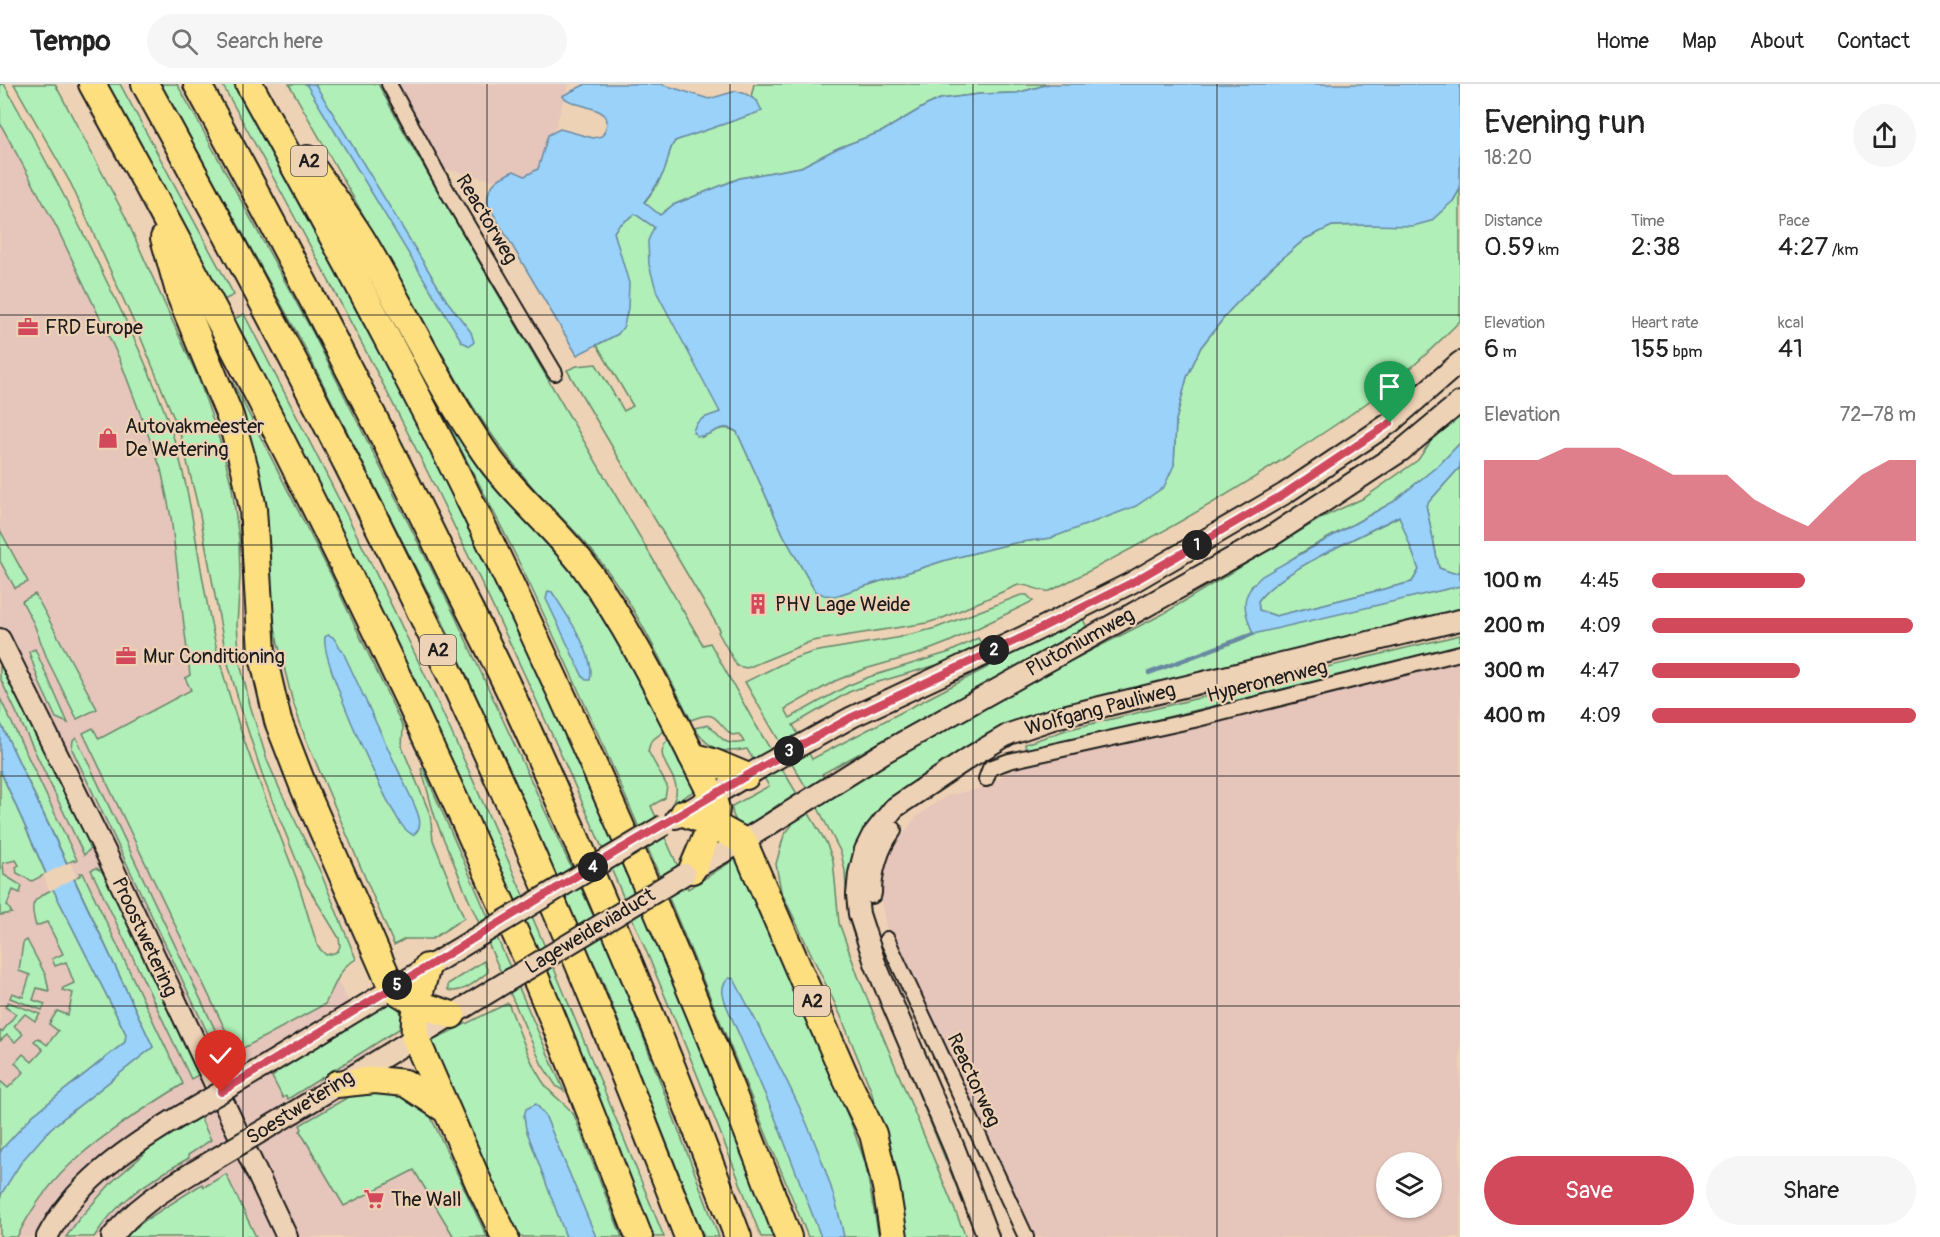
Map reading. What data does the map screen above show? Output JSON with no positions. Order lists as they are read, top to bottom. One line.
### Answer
{"streets":{"highway":["A2"],"main road":["Plutoniumweg","Wolfgang Pauliweg","Lageweideviaduct","Proostwetering","Soestwetering"],"street":["Reactorweg","Hyperonenweg"]},"crossings":[["A2","Plutoniumweg"],["A2","Lageweideviaduct"],["Plutoniumweg","Lageweideviaduct"],["Lageweideviaduct","Soestwetering"]],"places":{"office":["FRD Europe","Mur Conditioning"],"shop":["Autovakmeester De Wetering"],"building":["PHV Lage Weide"],"supermarket":["The Wall"]},"page":{"header":"Tempo","search":"Search here","nav":["Home","Map","About","Contact"],"heading":["Evening run","18:20"],"stats":[["Distance","0.59 km"],["Time","2:38"],["Pace","4:27 /km"],["Elevation","6 m"],["Heart rate","155 bpm"],["kcal","41"]],"chart":["Elevation","72–78 m"],"pins":["1","2","3","4","5"],"list":[{"name":"100 m","note":"4:45"},{"name":"200 m","note":"4:09"},{"name":"300 m","note":"4:47"},{"name":"400 m","note":"4:09"}],"buttons":["Save","Share"]}}
